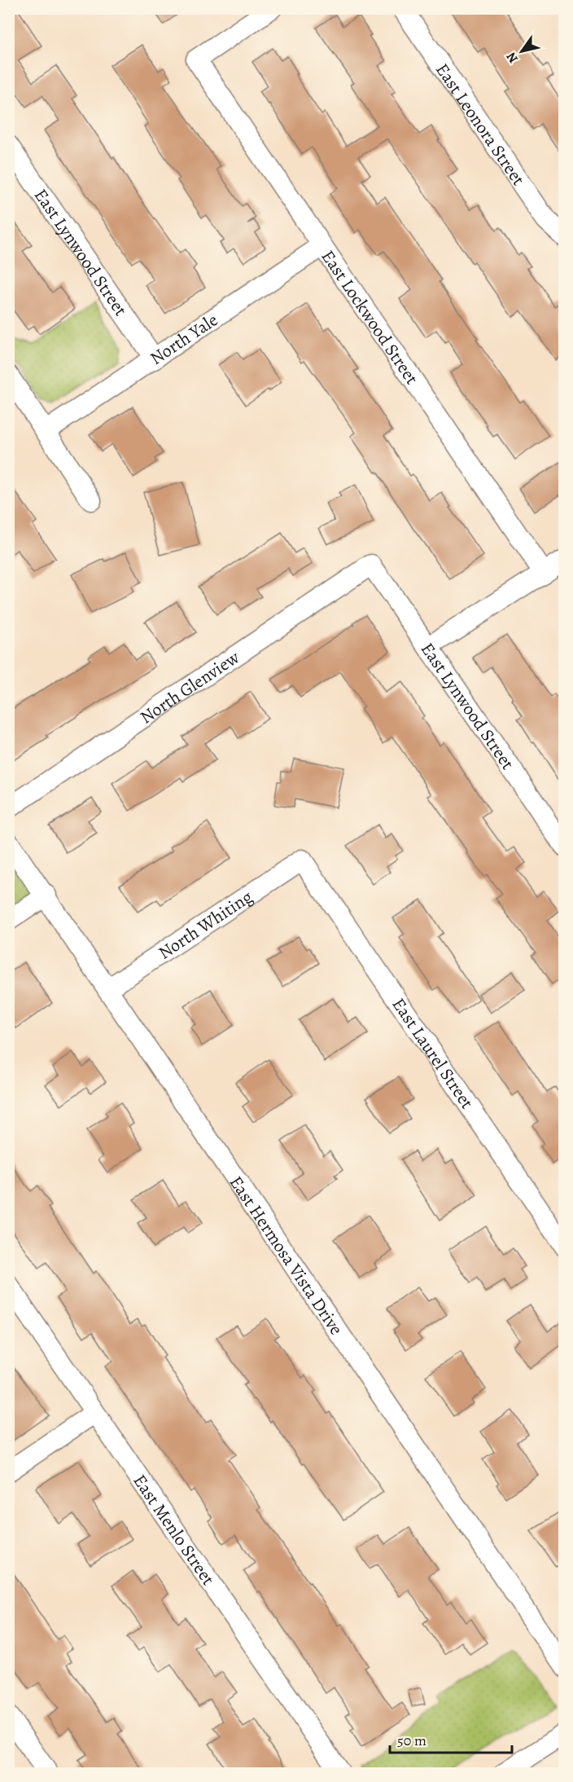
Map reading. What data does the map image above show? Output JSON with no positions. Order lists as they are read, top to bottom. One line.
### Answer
{"streets":{"street":["East Leonora Street","East Lynwood Street","East Lockwood Street","North Yale","North Glenview","North Whiting","East Laurel Street","East Hermosa Vista Drive","East Menlo Street"]},"crossings":[["East Lynwood Street","North Yale"],["East Lynwood Street","North Glenview"],["East Lockwood Street","North Yale"],["North Whiting","East Laurel Street"],["North Whiting","East Hermosa Vista Drive"]],"scale_bar":"50 m","north":"bottom left"}
